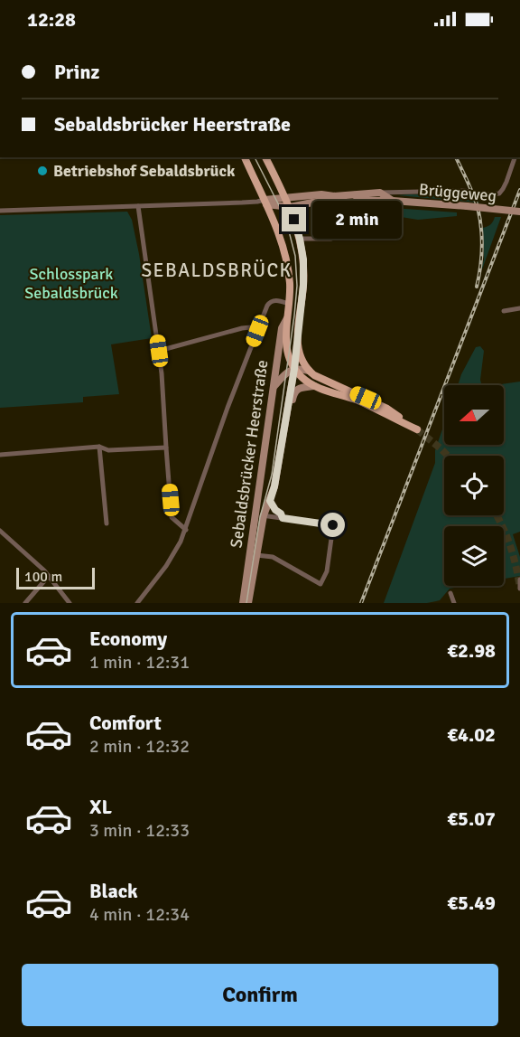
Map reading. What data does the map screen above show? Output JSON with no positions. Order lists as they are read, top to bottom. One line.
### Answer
{"streets":{"main road":["Brüggeweg","Sebaldsbrücker Heerstraße"]},"crossings":[["Brüggeweg","Sebaldsbrücker Heerstraße"]],"districts":["SEBALDSBRÜCK"],"parks":["Schlosspark Sebaldsbrück"],"places":["Betriebshof Sebaldsbrück"],"scale_bar":"100 m","north":"left","page":{"status":"12:28","banner":["Prinz","Sebaldsbrücker Heerstraße"],"bubble":"2 min","scale":"100 m","list":[{"name":"Economy","note":"1 min · 12:31","value":"€2.98"},{"name":"Comfort","note":"2 min · 12:32","value":"€4.02"},{"name":"XL","note":"3 min · 12:33","value":"€5.07"},{"name":"Black","note":"4 min · 12:34","value":"€5.49"}],"buttons":"Confirm"}}
